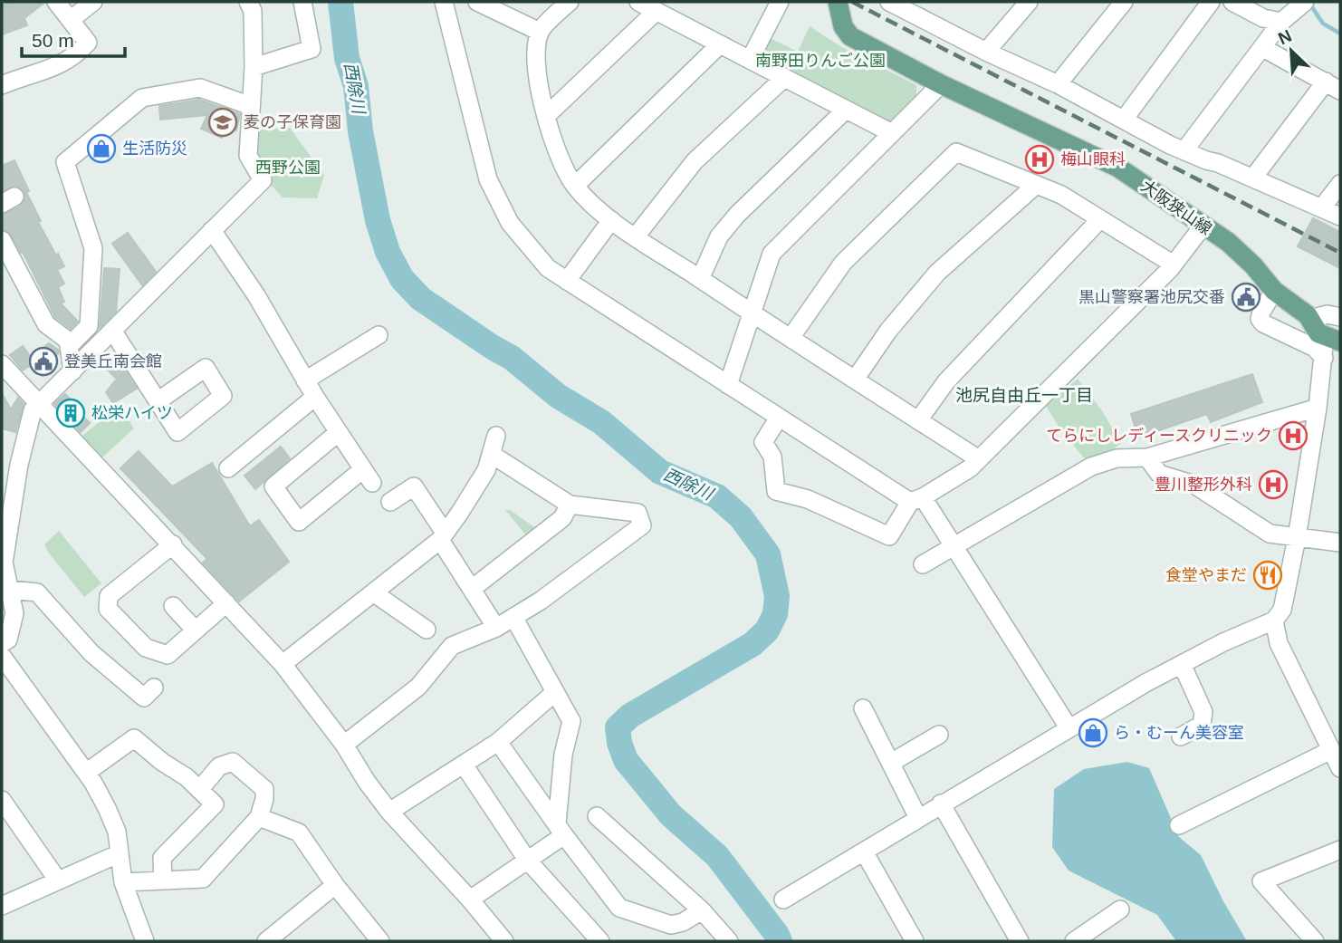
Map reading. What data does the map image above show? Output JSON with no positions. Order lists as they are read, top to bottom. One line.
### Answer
{"streets":{"main road":["大阪狭山線"]},"districts":["池尻自由丘一丁目"],"water":["西除川"],"parks":["南野田りんご公園","西野公園"],"places":{"school or university":["麦の子保育園"],"shop":["生活防災","ら・むーん美容室"],"hospital":["梅山眼科","てらにしレディースクリニック","豊川整形外科"],"public building":["黒山警察署池尻交番","登美丘南会館"],"building":["松栄ハイツ"],"restaurant":["食堂やまだ"]},"scale_bar":"50 m","north":"top left"}
